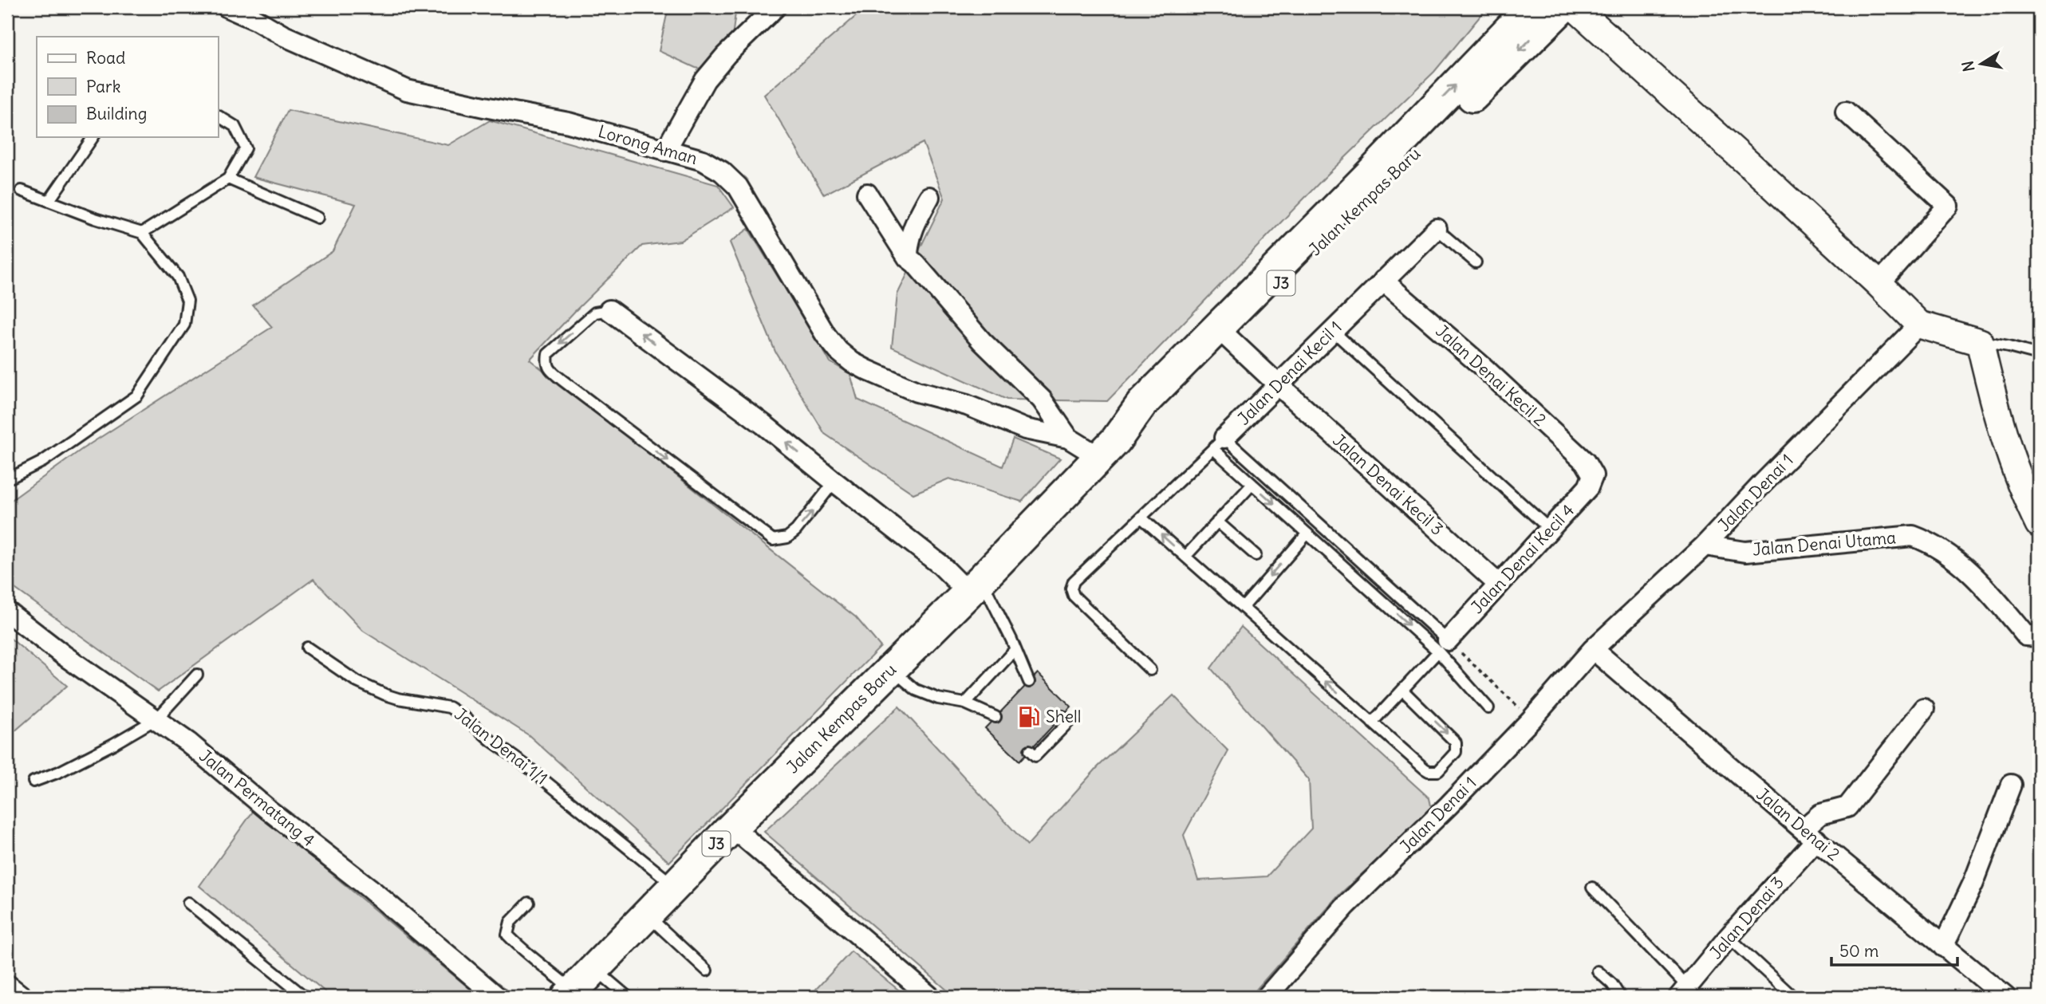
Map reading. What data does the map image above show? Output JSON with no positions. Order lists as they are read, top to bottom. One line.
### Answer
{"streets":{"main road":["Jalan Kempas Baru","J3"],"street":["Lorong Aman","Jalan Denai Kecil 1","Jalan Denai Kecil 2","Jalan Denai Kecil 3","Jalan Denai 1","Jalan Denai Utama","Jalan Denai Kecil 4","Jalan Permatang 4","Jalan Denai 2","Jalan Denai 3"],"lane":["Jalan Denai 1/1"]},"crossings":[["Lorong Aman","Jalan Kempas Baru"],["Jalan Kempas Baru","Jalan Denai Kecil 3"],["Jalan Kempas Baru","Jalan Denai 1/1"],["Jalan Denai Kecil 1","Jalan Denai Kecil 2"],["Jalan Denai Kecil 1","Jalan Denai Kecil 3"],["Jalan Denai Kecil 2","Jalan Denai Kecil 4"],["Jalan Denai Kecil 3","Jalan Denai Kecil 4"],["Jalan Denai 1","Jalan Denai Utama"],["Jalan Denai 1","Jalan Denai 2"],["Jalan Denai 2","Jalan Denai 3"]],"places":{"fuel station":["Shell"]},"legend":["Road","Park","Building"],"scale_bar":"50 m","north":"left"}
